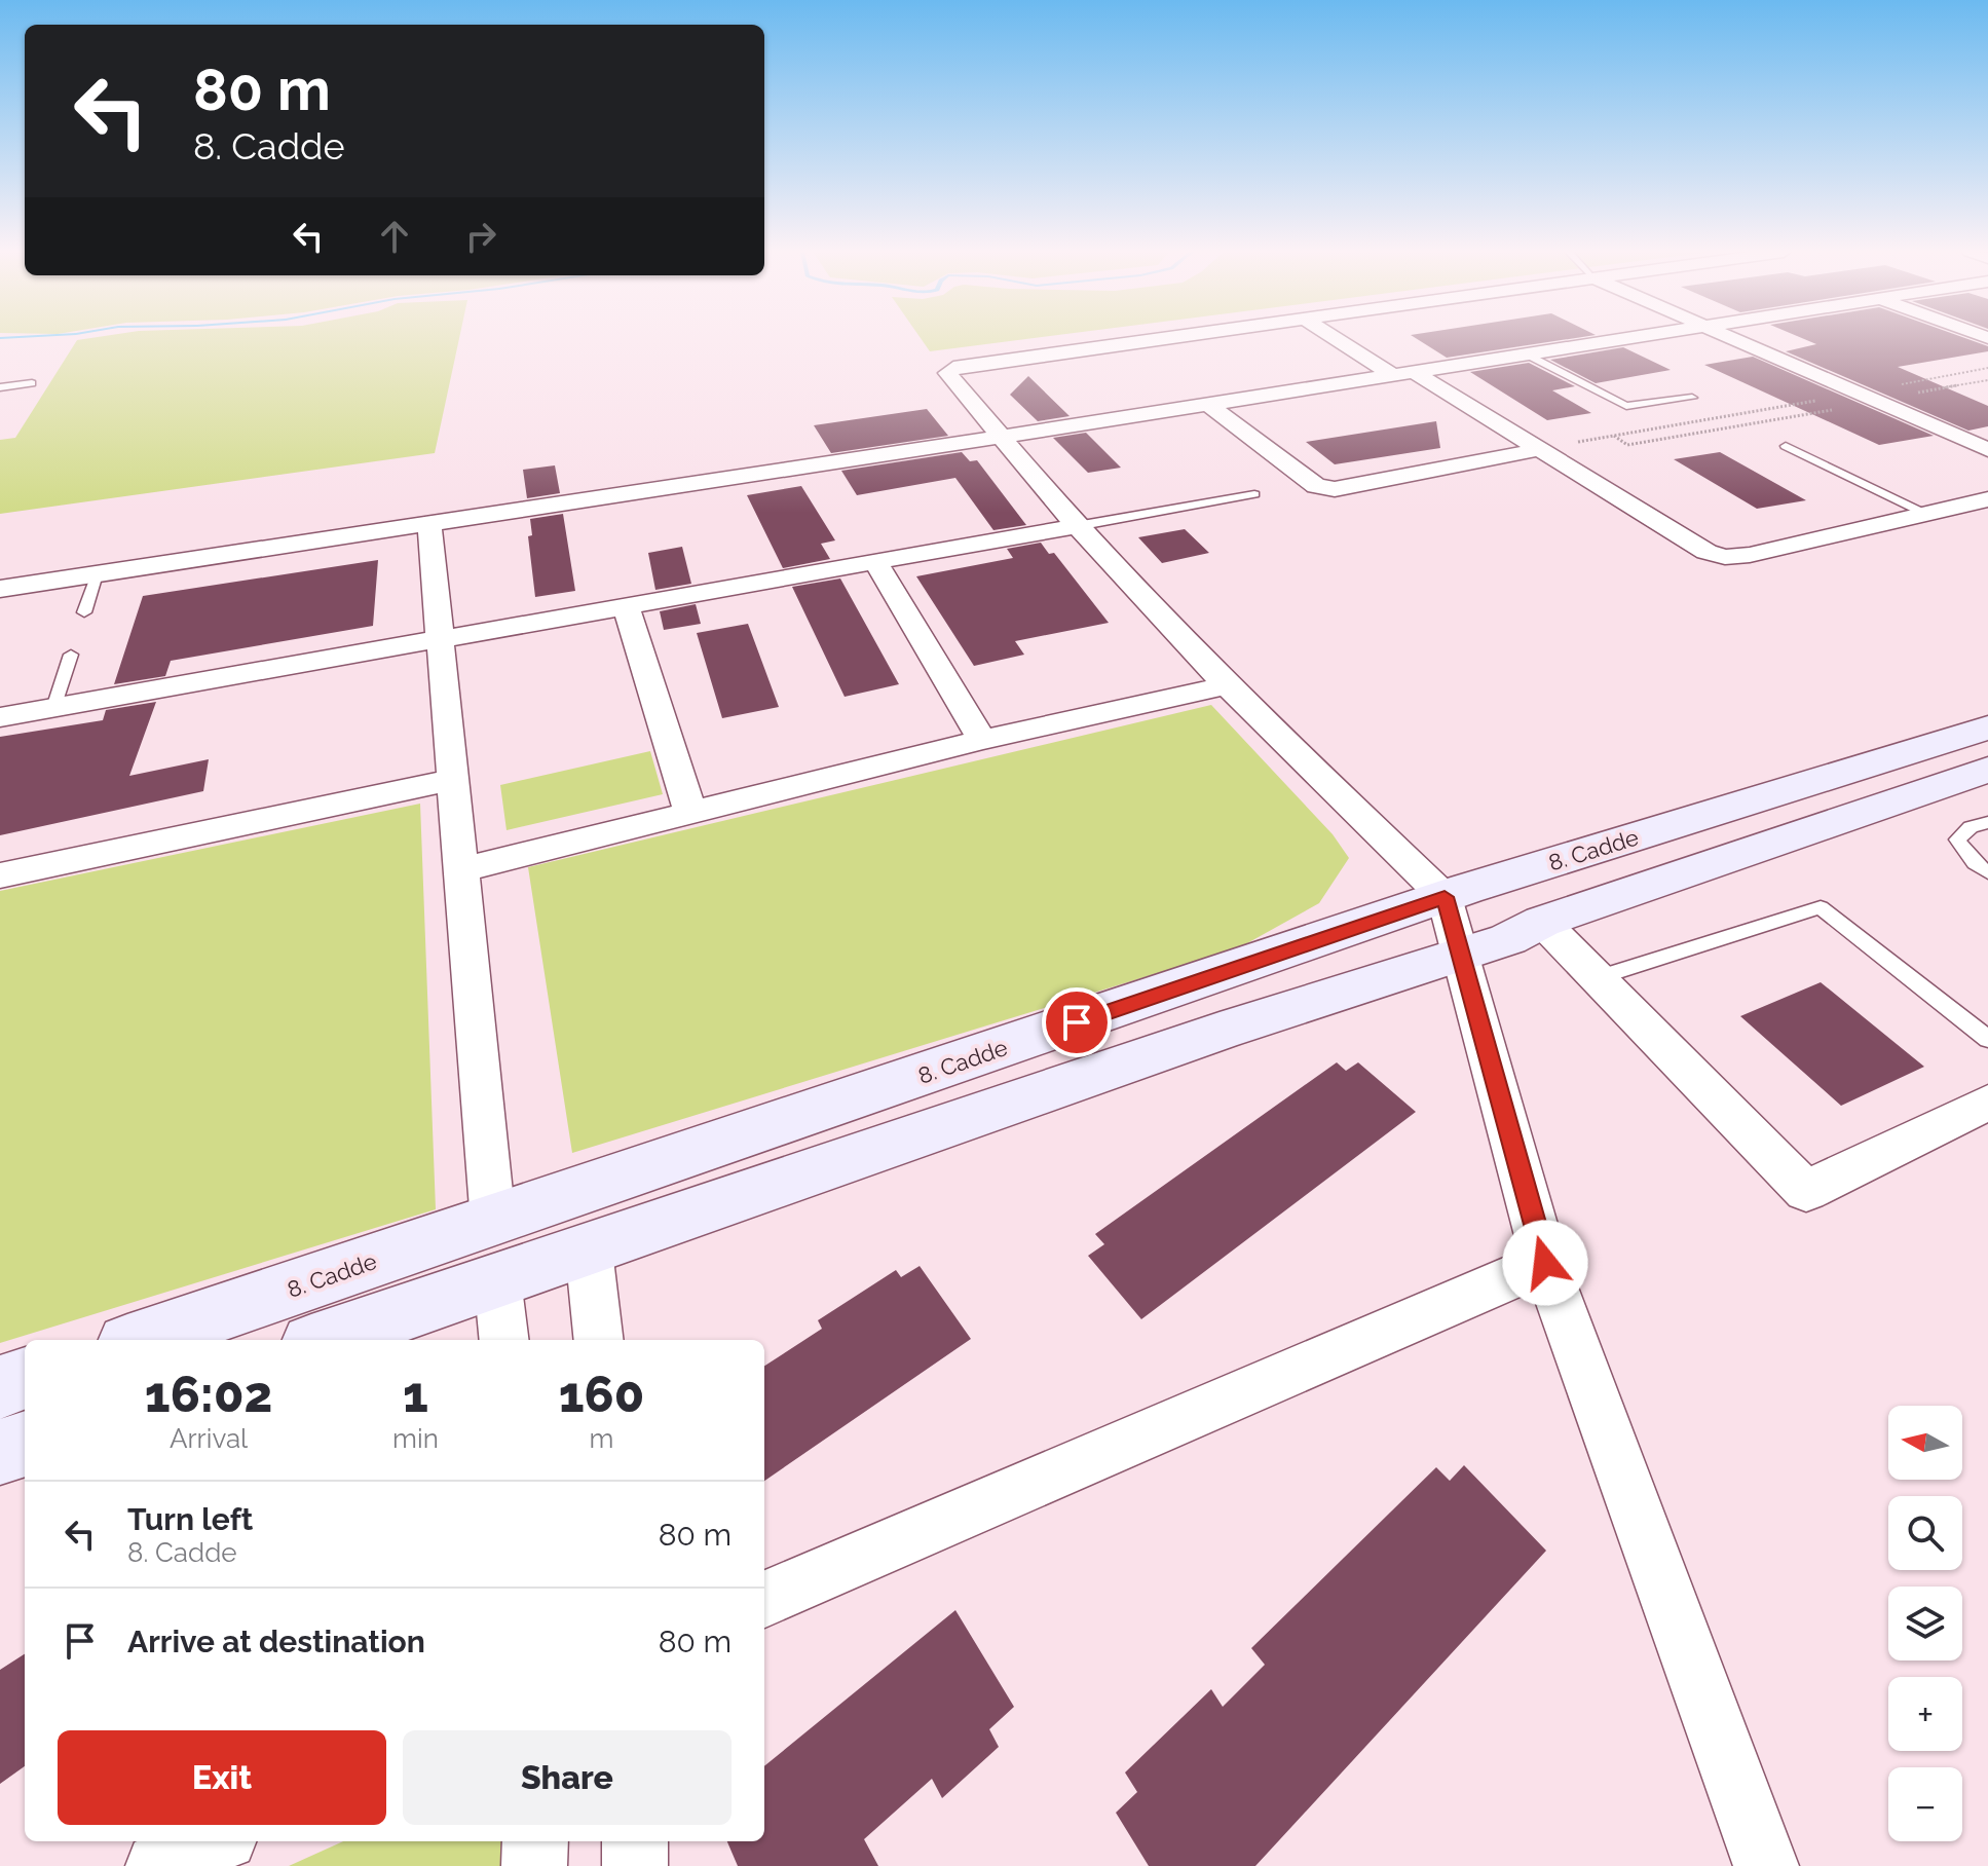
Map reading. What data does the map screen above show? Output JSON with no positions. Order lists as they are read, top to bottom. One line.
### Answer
{"streets":{"street":["8. Cadde"]},"north":"left","page":{"turn":["80 m","8. Cadde"],"eta":["16:02","Arrival","1","min","160","m"],"map_buttons":["+","−"],"list":[{"name":"Turn left","note":"8. Cadde","value":"80 m"},{"name":"Arrive at destination","value":"80 m"}],"buttons":["Exit","Share"]}}
